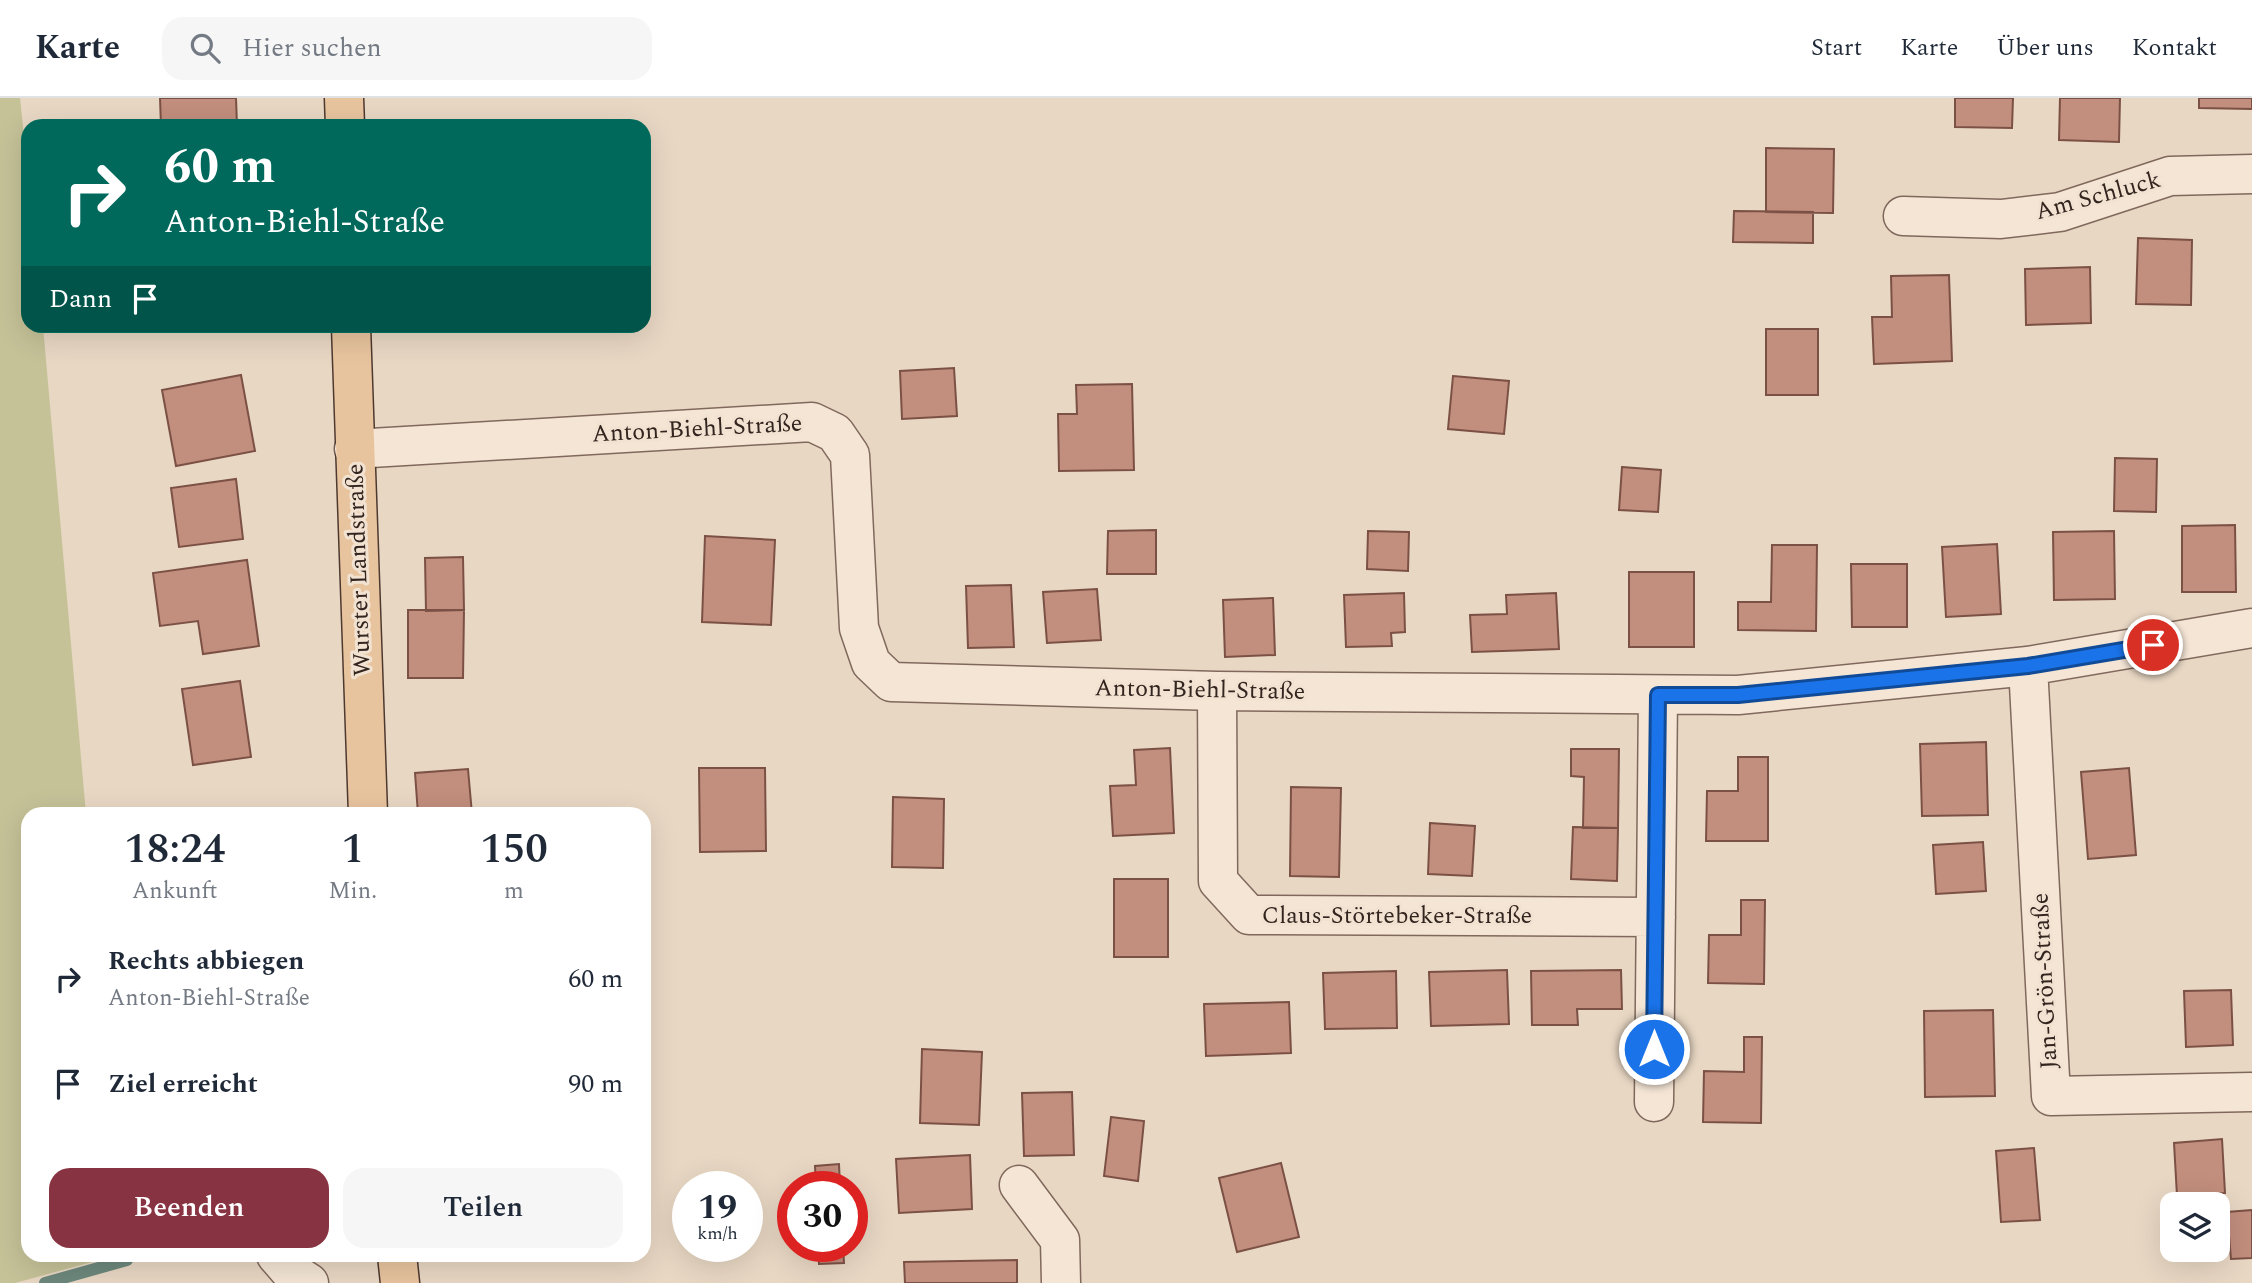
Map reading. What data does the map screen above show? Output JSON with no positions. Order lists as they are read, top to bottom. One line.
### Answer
{"streets":{"main road":["Wurster Landstraße"],"street":["Am Schluck","Anton-Biehl-Straße","Claus-Störtebeker-Straße","Jan-Grön-Straße"]},"crossings":[["Anton-Biehl-Straße","Wurster Landstraße"],["Anton-Biehl-Straße","Claus-Störtebeker-Straße"],["Anton-Biehl-Straße","Jan-Grön-Straße"]],"page":{"header":"Karte","search":"Hier suchen","nav":["Start","Karte","Über uns","Kontakt"],"turn":["60 m","Anton-Biehl-Straße"],"then":"Dann","eta":["18:24","Ankunft","1","Min.","150","m"],"list":[{"name":"Rechts abbiegen","note":"Anton-Biehl-Straße","value":"60 m"},{"name":"Ziel erreicht","value":"90 m"}],"buttons":["Beenden","Teilen"],"speed":"19 km/h","limit":"30"}}
